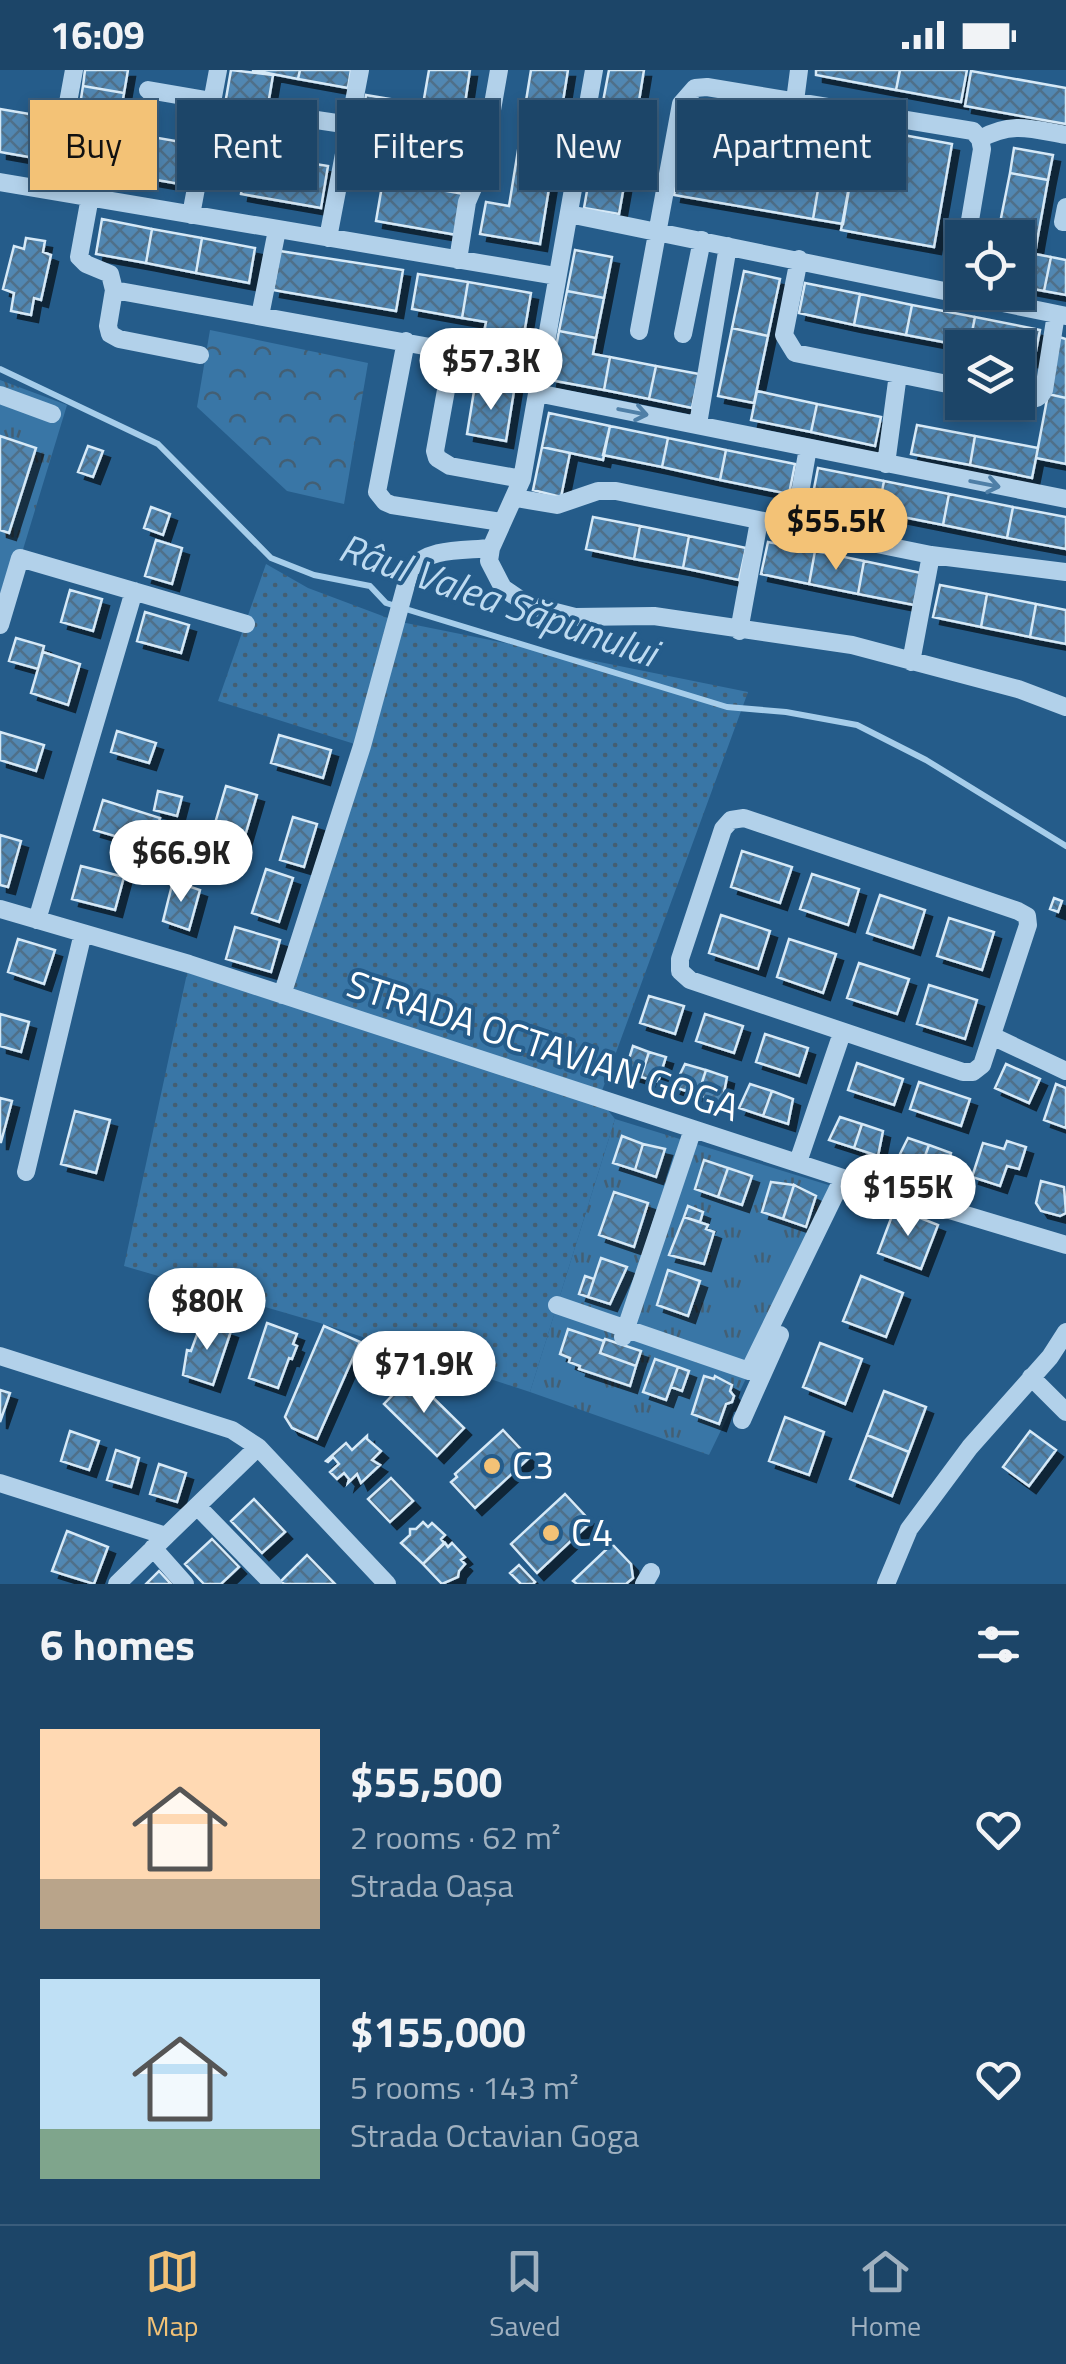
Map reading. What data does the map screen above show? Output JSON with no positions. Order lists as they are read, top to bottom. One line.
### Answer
{"streets":{"street":["STRADA OCTAVIAN GOGA"]},"water":["Râul Valea Săpunului"],"places":["C3","C4"],"page":{"status":"16:09","chip":["Buy","Rent","Filters","New","Apartment"],"price":["$57.3K","$55.5K","$66.9K","$155K","$80K","$71.9K"],"heading":"6 homes","list":[{"name":"$55,500","note":"2 rooms · 62 m² · Strada Oașa"},{"name":"$155,000","note":"5 rooms · 143 m² · Strada Octavian Goga"}],"tabs":["Map","Saved","Home"]}}
